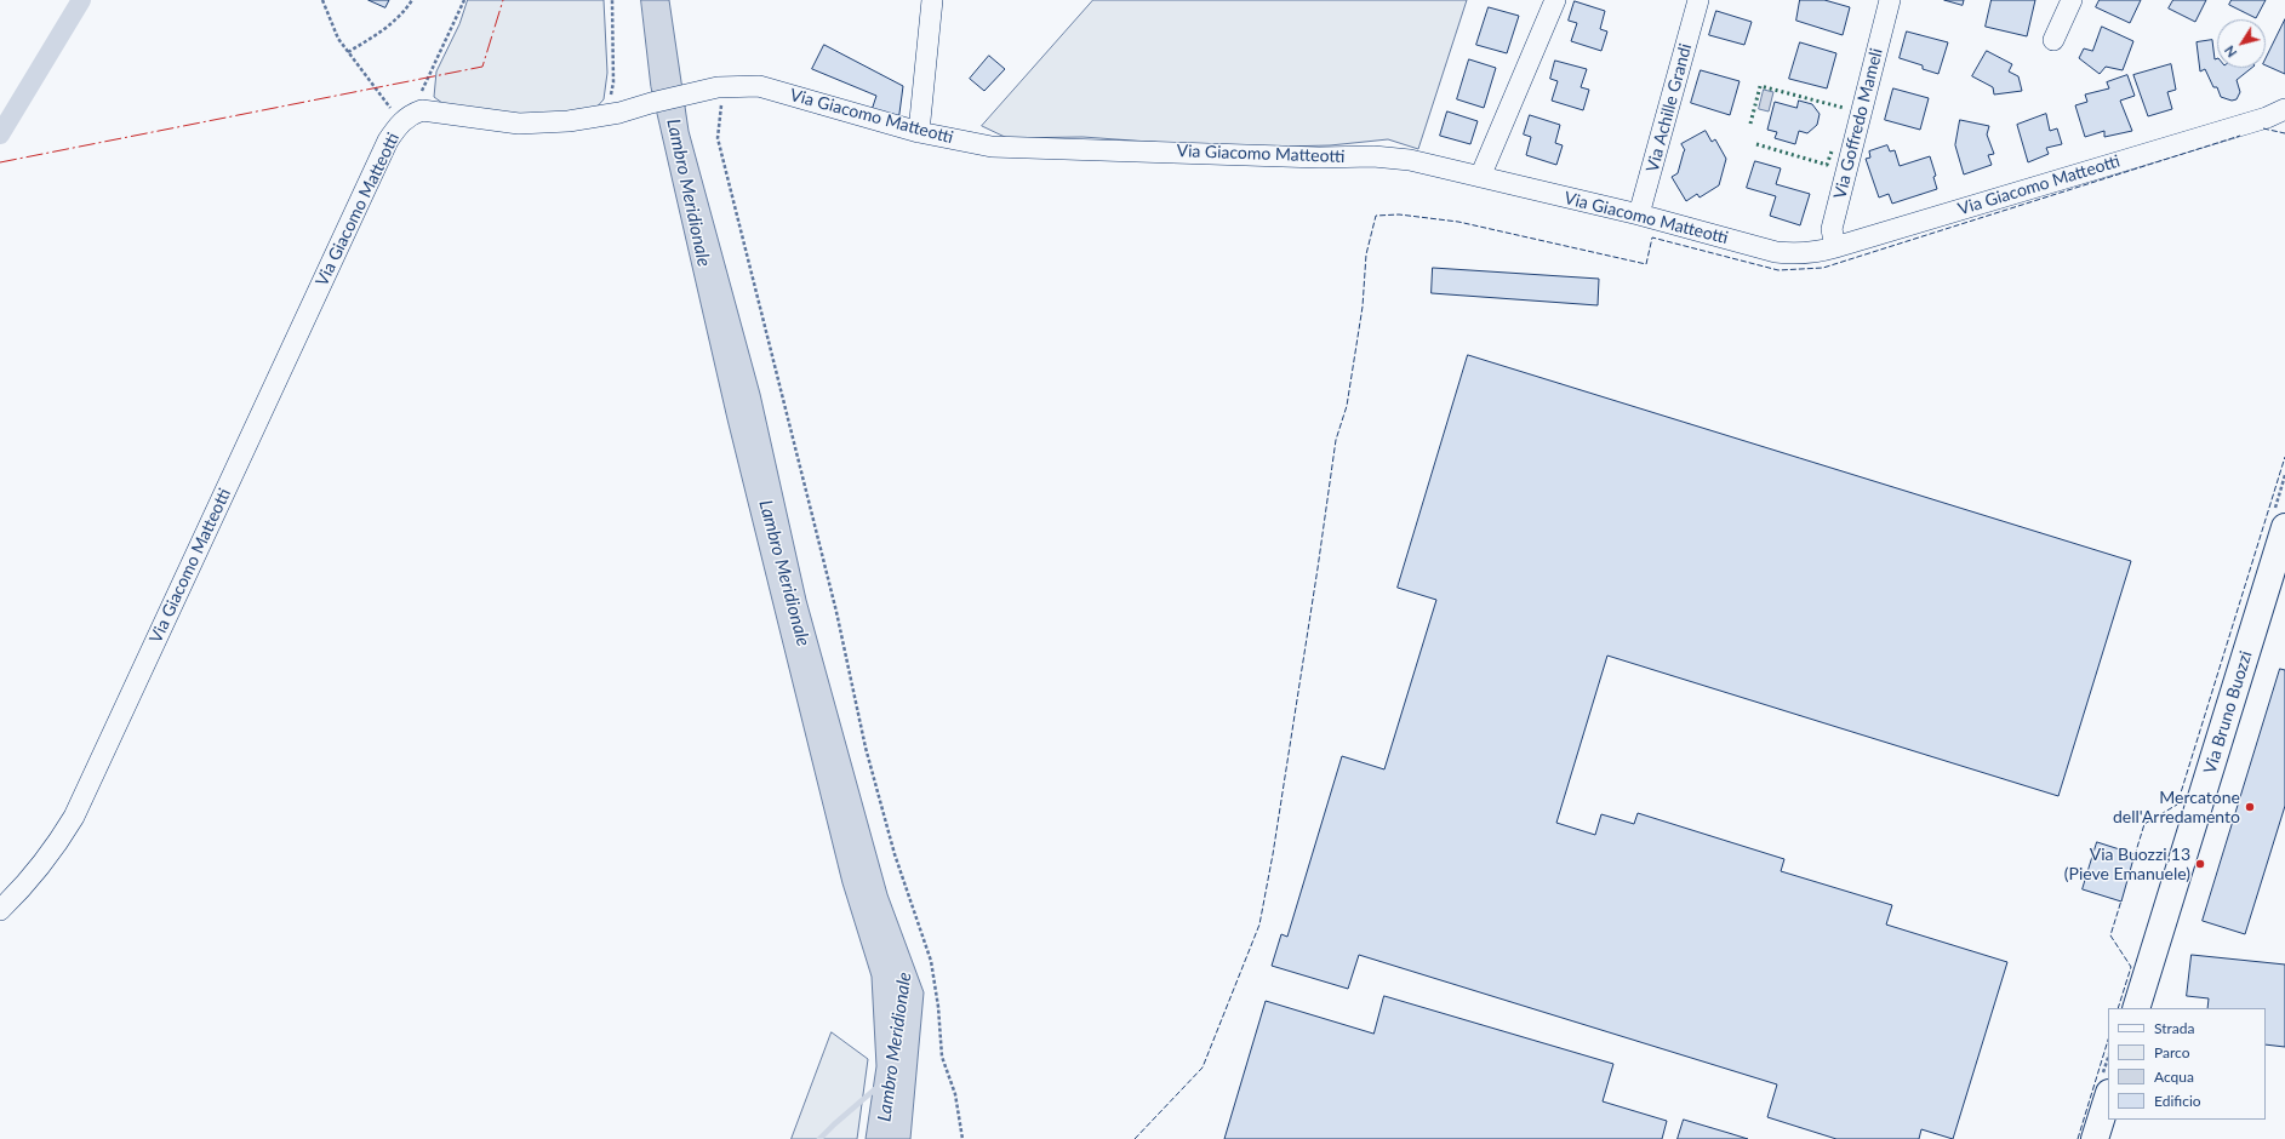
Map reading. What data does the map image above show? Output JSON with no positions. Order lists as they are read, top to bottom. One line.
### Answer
{"streets":{"main road":["Via Bruno Buozzi"],"street":["Via Achille Grandi","Via Giacomo Matteotti","Via Goffredo Mameli"]},"crossings":[["Via Achille Grandi","Via Giacomo Matteotti"],["Via Giacomo Matteotti","Via Goffredo Mameli"]],"water":["Lambro Meridionale"],"places":["Mercatone dell'Arredamento","Via Buozzi,13 (Pieve Emanuele)"],"legend":["Strada","Parco","Acqua","Edificio"],"north":"bottom left"}
